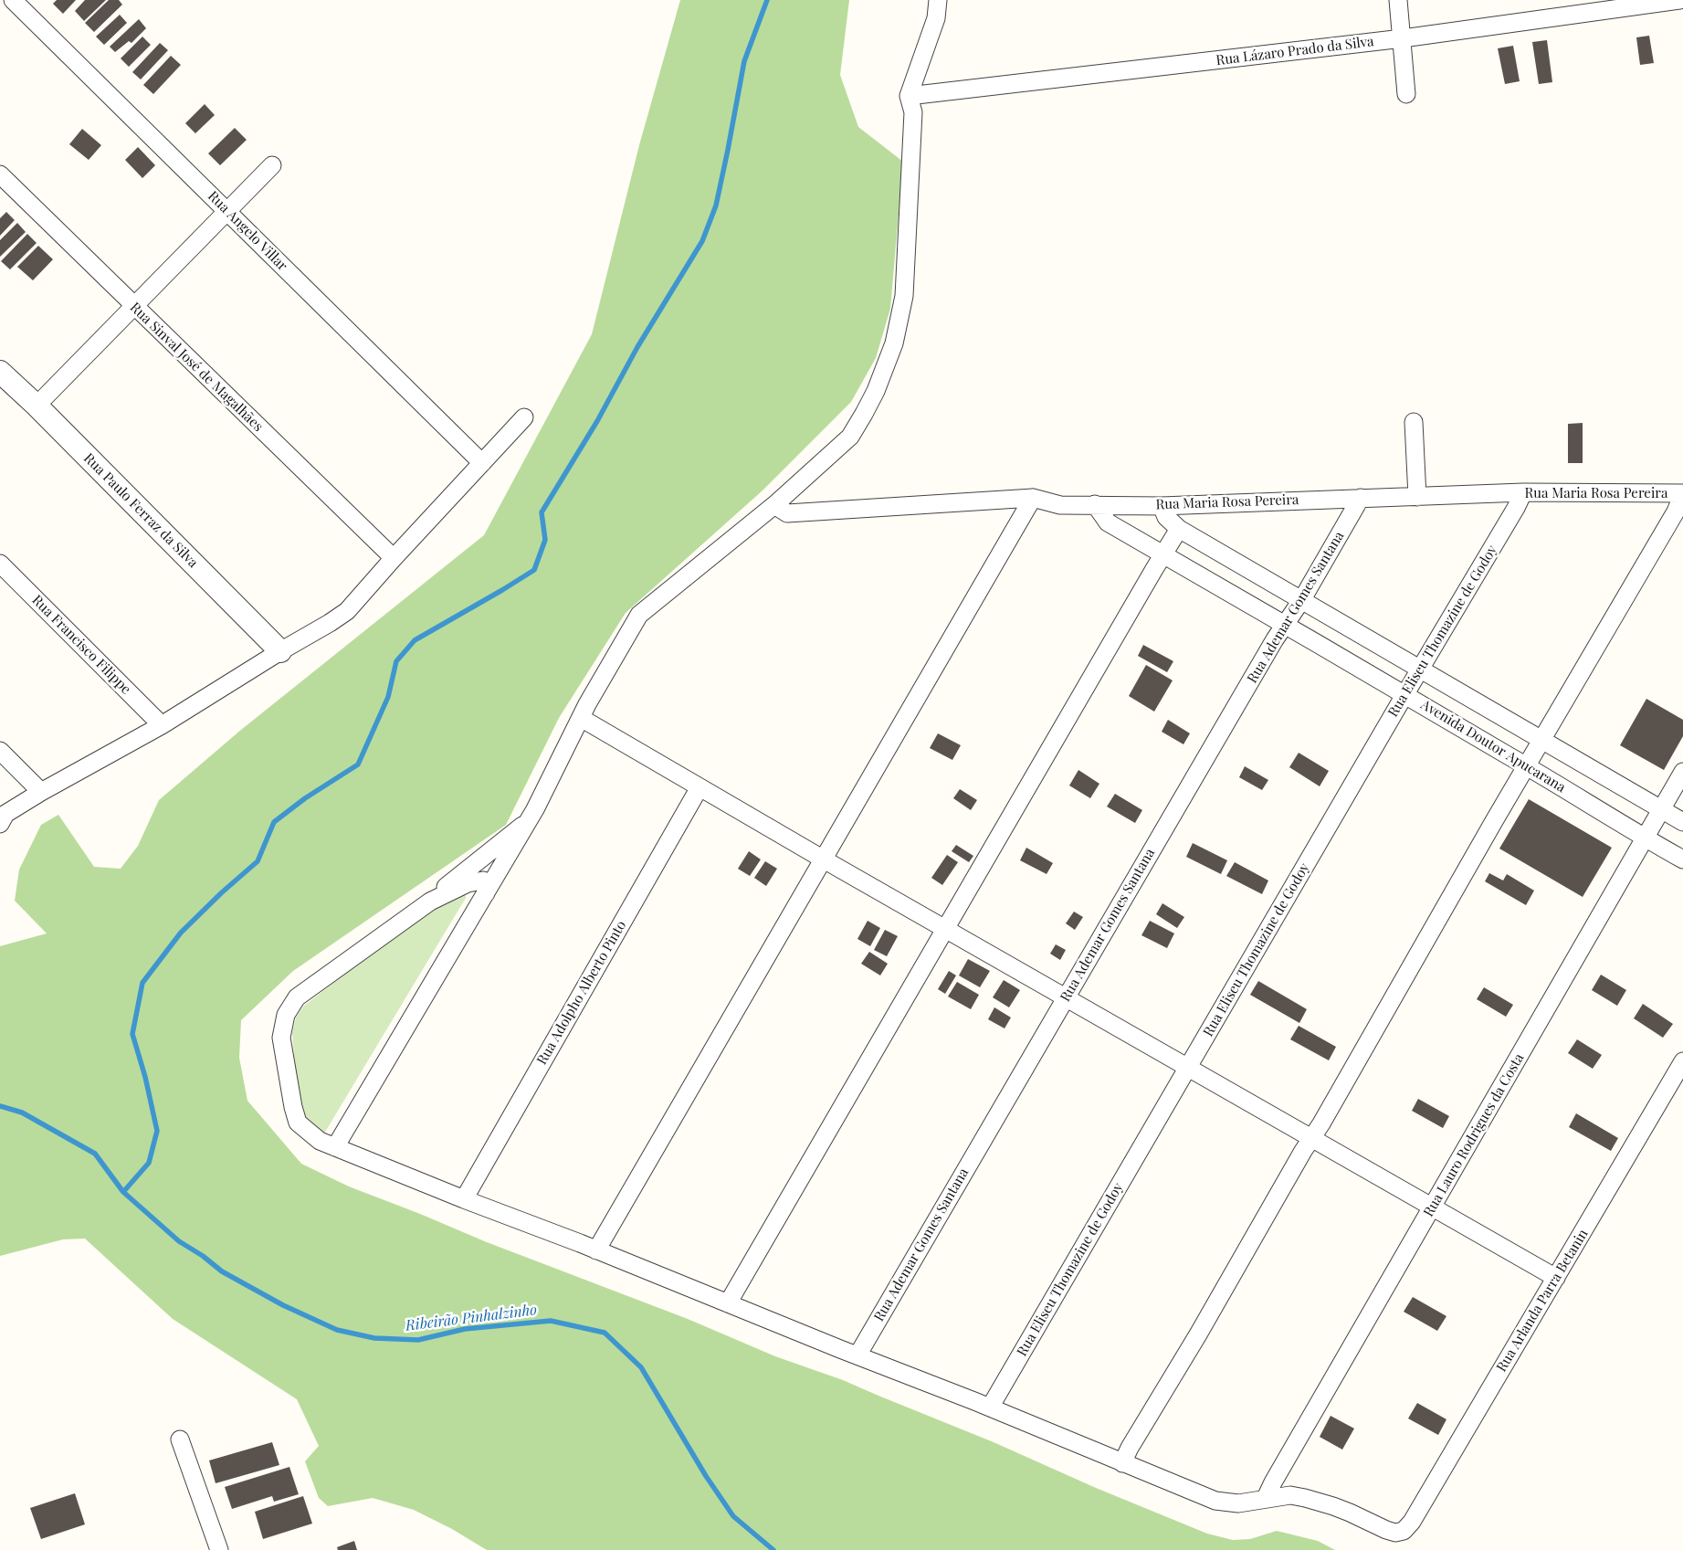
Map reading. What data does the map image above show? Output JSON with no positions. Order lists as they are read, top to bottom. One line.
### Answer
{"streets":{"street":["Rua Lázaro Prado da Silva","Rua Angelo Villar","Rua Sinval José de Magalhães","Rua Maria Rosa Pereira","Rua Paulo Ferraz da Silva","Rua Ademar Gomes Santana","Rua Eliseu Thomazine de Godoy","Rua Francisco Filippe","Avenida Doutor Apucarana","Rua Adolpho Alberto Pinto","Rua Lauro Rodrigues da Costa","Rua Arlanda Parra Betanin"]},"crossings":[["Rua Maria Rosa Pereira","Rua Ademar Gomes Santana"],["Rua Maria Rosa Pereira","Rua Eliseu Thomazine de Godoy"],["Rua Maria Rosa Pereira","Avenida Doutor Apucarana"],["Rua Ademar Gomes Santana","Avenida Doutor Apucarana"],["Rua Eliseu Thomazine de Godoy","Avenida Doutor Apucarana"],["Avenida Doutor Apucarana","Rua Lauro Rodrigues da Costa"],["Rua Lauro Rodrigues da Costa","Rua Arlanda Parra Betanin"]],"water":["Ribeirão Pinhalzinho"]}
